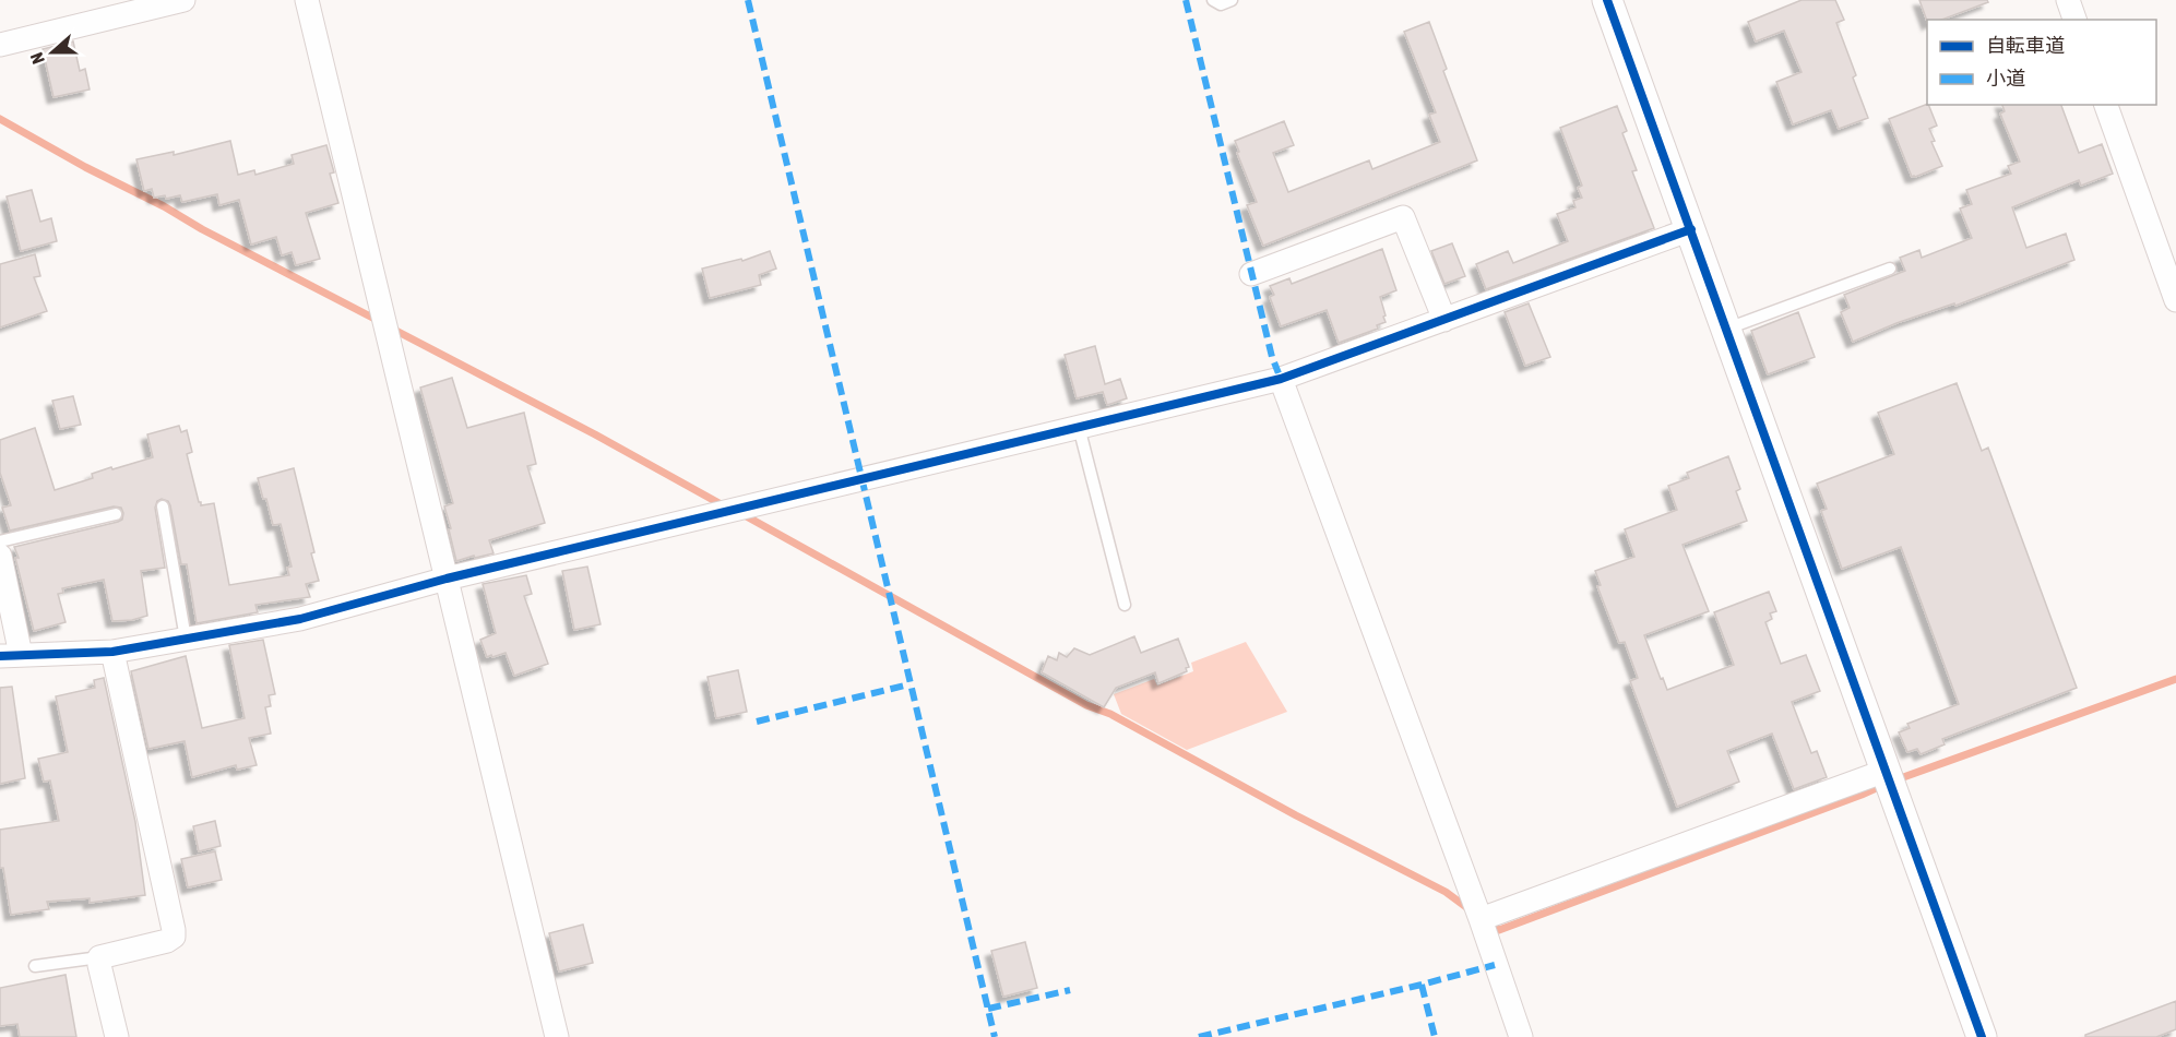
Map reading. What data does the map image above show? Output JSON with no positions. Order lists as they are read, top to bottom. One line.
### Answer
{"legend":["自転車道","小道"],"north":"left"}
